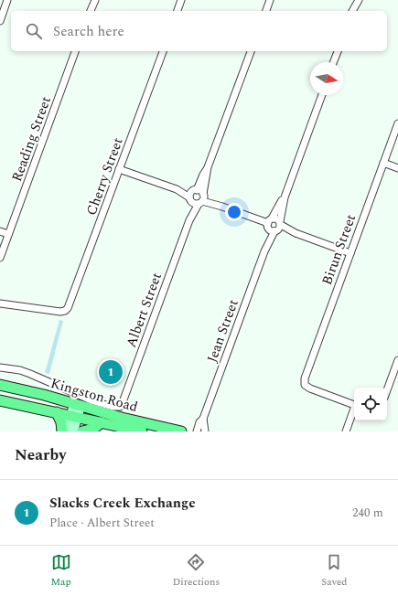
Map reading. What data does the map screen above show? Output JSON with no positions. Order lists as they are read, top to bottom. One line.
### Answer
{"streets":{"main road":["Kingston Road"],"street":["Reading Street","Cherry Street","Birun Street","Albert Street","Jean Street"]},"north":"right","page":{"search":"Search here","pins":"1","heading":"Nearby","list":[{"mark":"1","name":"Slacks Creek Exchange","note":"Place · Albert Street","value":"240 m"}],"nav":["Map","Directions","Saved"]}}
